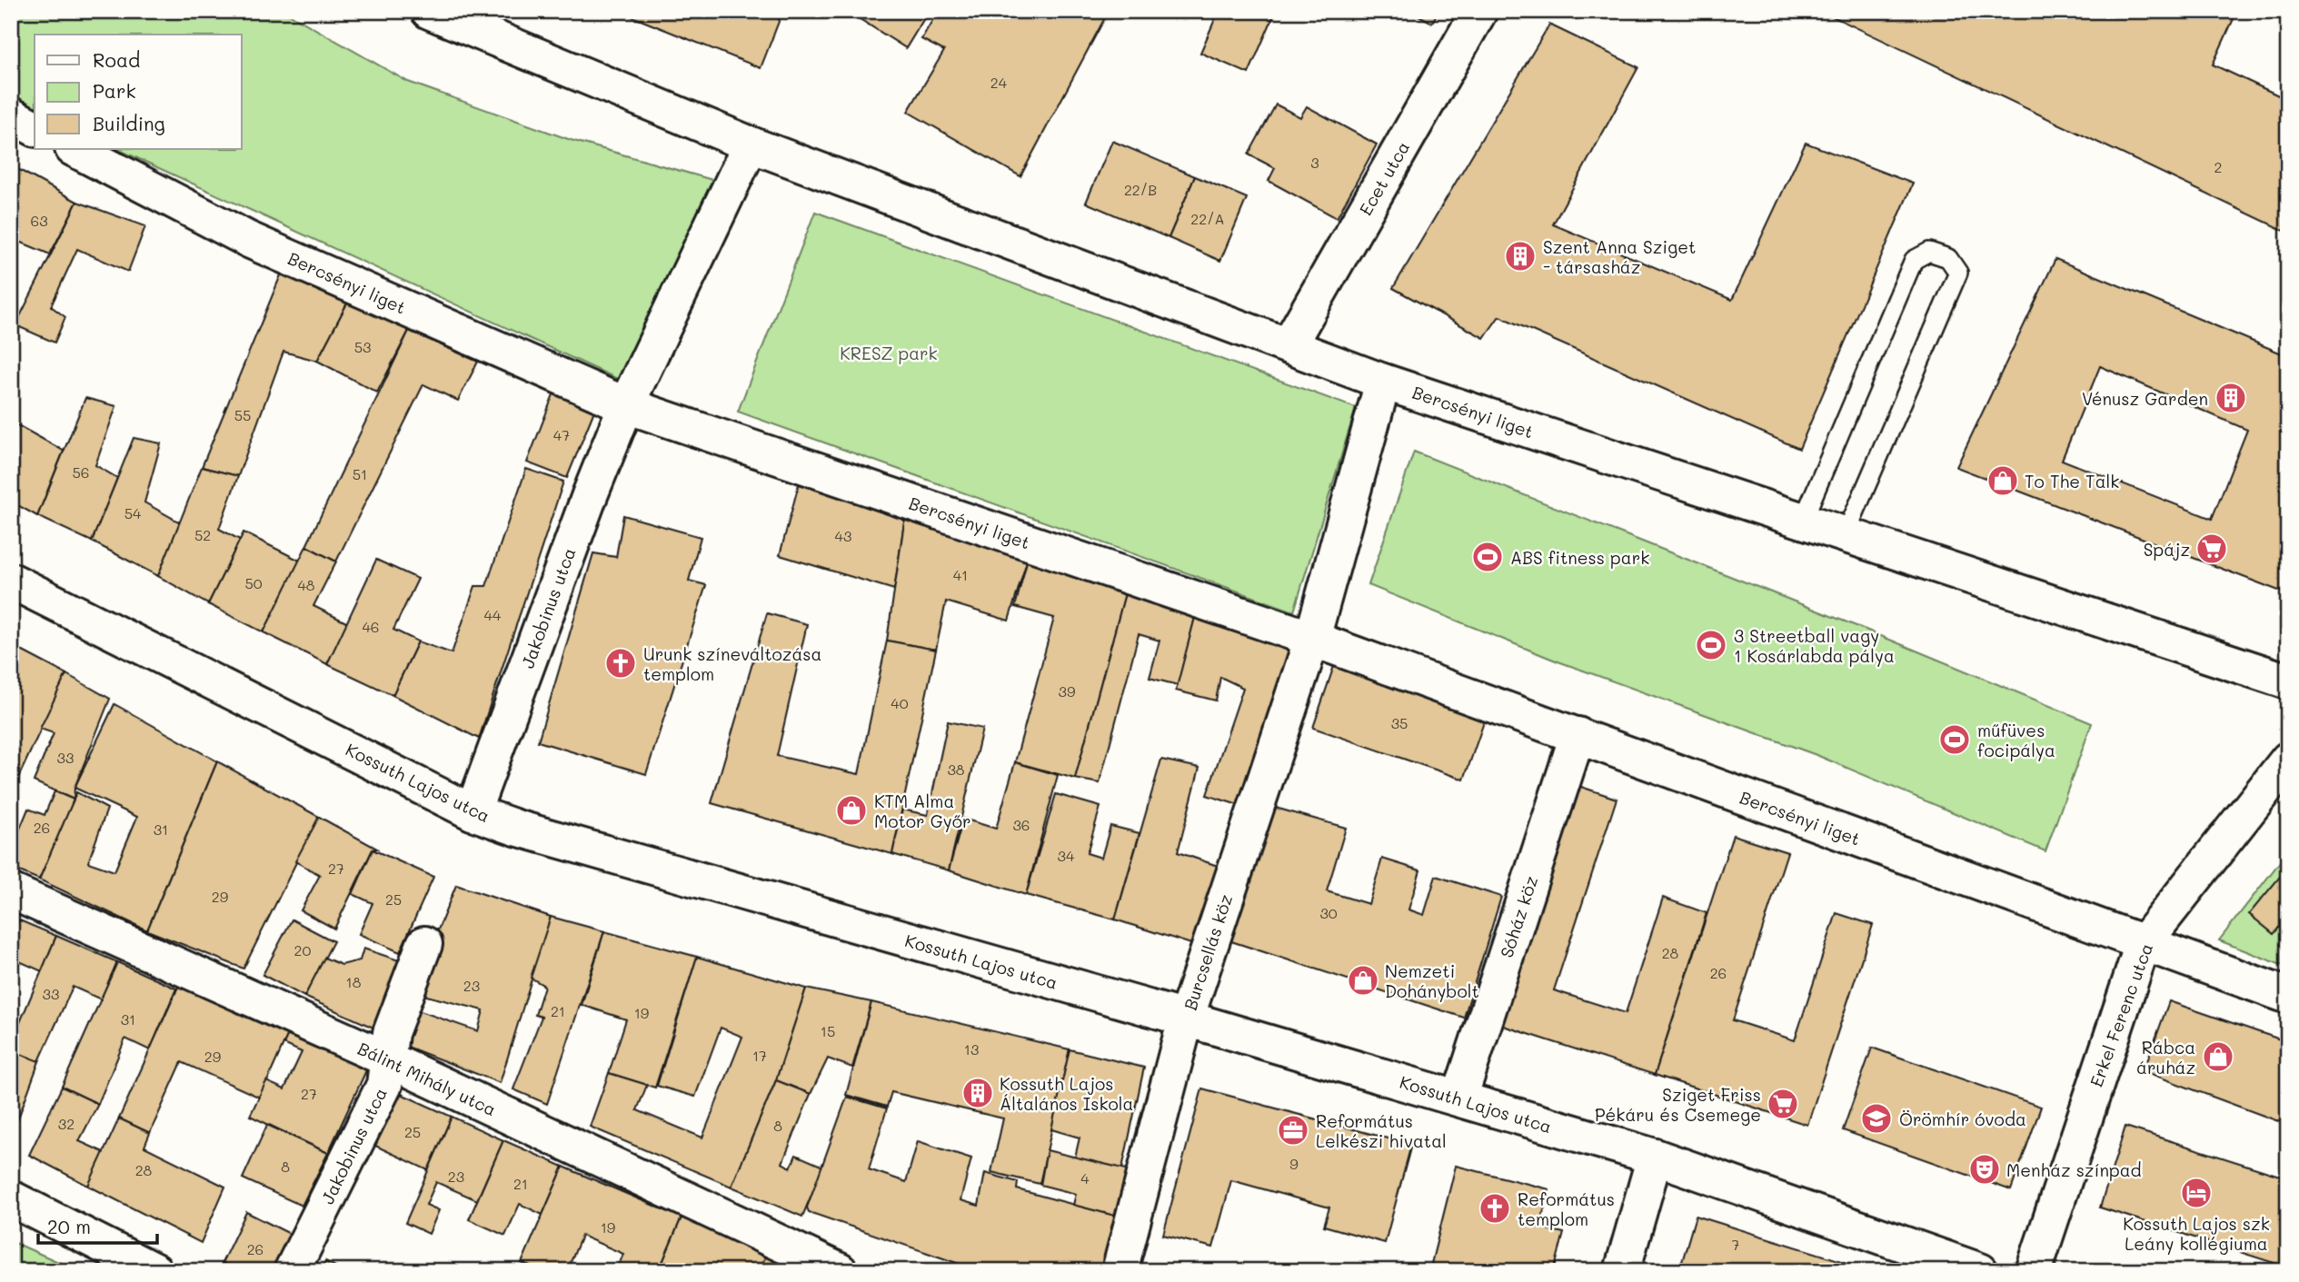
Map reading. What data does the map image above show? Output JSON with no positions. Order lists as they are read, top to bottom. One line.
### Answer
{"streets":{"street":["Ecet utca","Bercsényi liget","Jakobinus utca","Kossuth Lajos utca","Sóház köz","Burcsellás köz","Erkel Ferenc utca","Bálint Mihály utca"]},"crossings":[["Ecet utca","Bercsényi liget"],["Bercsényi liget","Jakobinus utca"],["Bercsényi liget","Sóház köz"],["Bercsényi liget","Burcsellás köz"],["Bercsényi liget","Erkel Ferenc utca"],["Jakobinus utca","Kossuth Lajos utca"],["Jakobinus utca","Bálint Mihály utca"],["Kossuth Lajos utca","Sóház köz"],["Kossuth Lajos utca","Burcsellás köz"]],"parks":["KRESZ park"],"places":{"building":["Szent Anna Sziget - társasház","Vénusz Garden","Kossuth Lajos Általános Iskola"],"shop":["To The Talk","KTM Alma Motor Győr","Nemzeti Dohánybolt","Rábca áruház"],"supermarket":["Spájz","Sziget Friss Pékáru és Csemege"],"sports":["ABS fitness park","3 Streetball vagy 1 Kosárlabda pálya","műfüves focipálya"],"church":["Urunk színeváltozása templom","Református templom"],"school or university":["Örömhír óvoda"],"office":["Református Lelkészi hivatal"],"theatre":["Menház színpad"],"hotel":["Kossuth Lajos szk Leány kollégiuma"]},"house_numbers":["24","3","2","22/B","22/A","63","53","55","47","56","51","54","52","43","41","50","48","44","46","39","40","35","33","38","36","26","31","34","27","29","25","30","20","28","26","18","23","33","21","19","31","15","13","17","29","27","32","8","25","9","8","28","23","4","21","19","7","26"],"legend":["Road","Park","Building"],"scale_bar":"20 m"}
